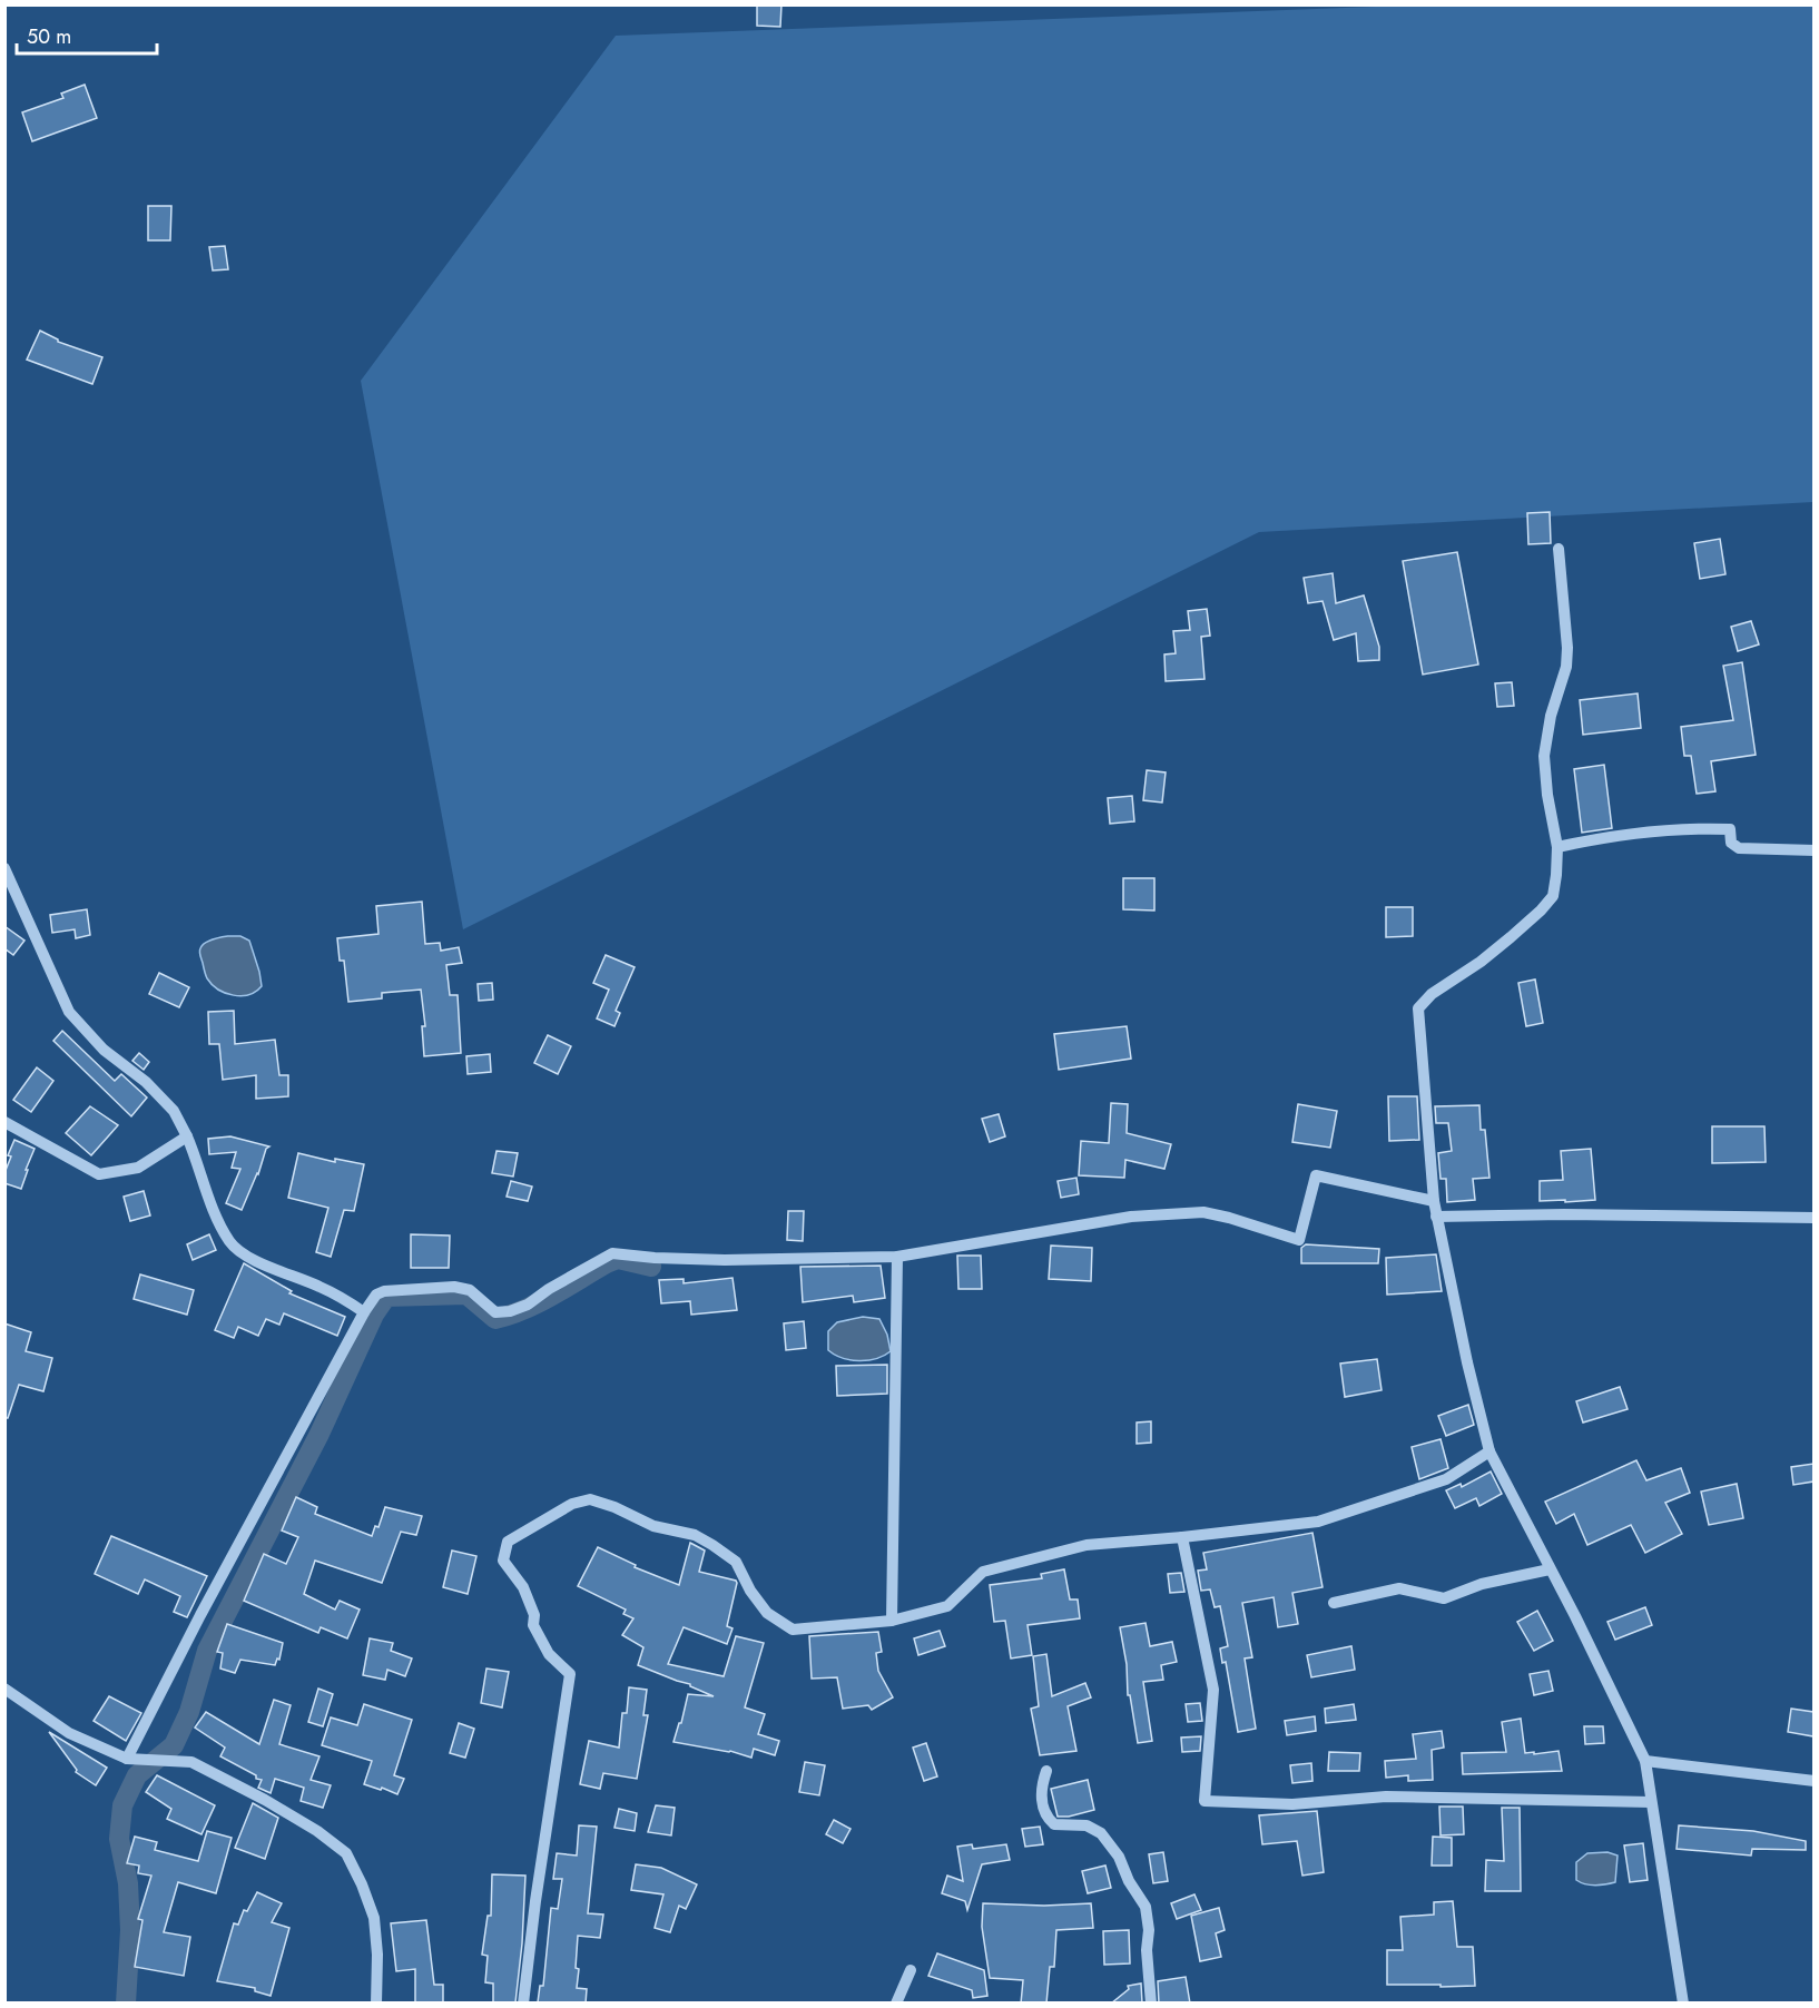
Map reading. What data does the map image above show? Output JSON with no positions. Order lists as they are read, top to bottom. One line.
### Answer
{"scale_bar":"50 m"}
